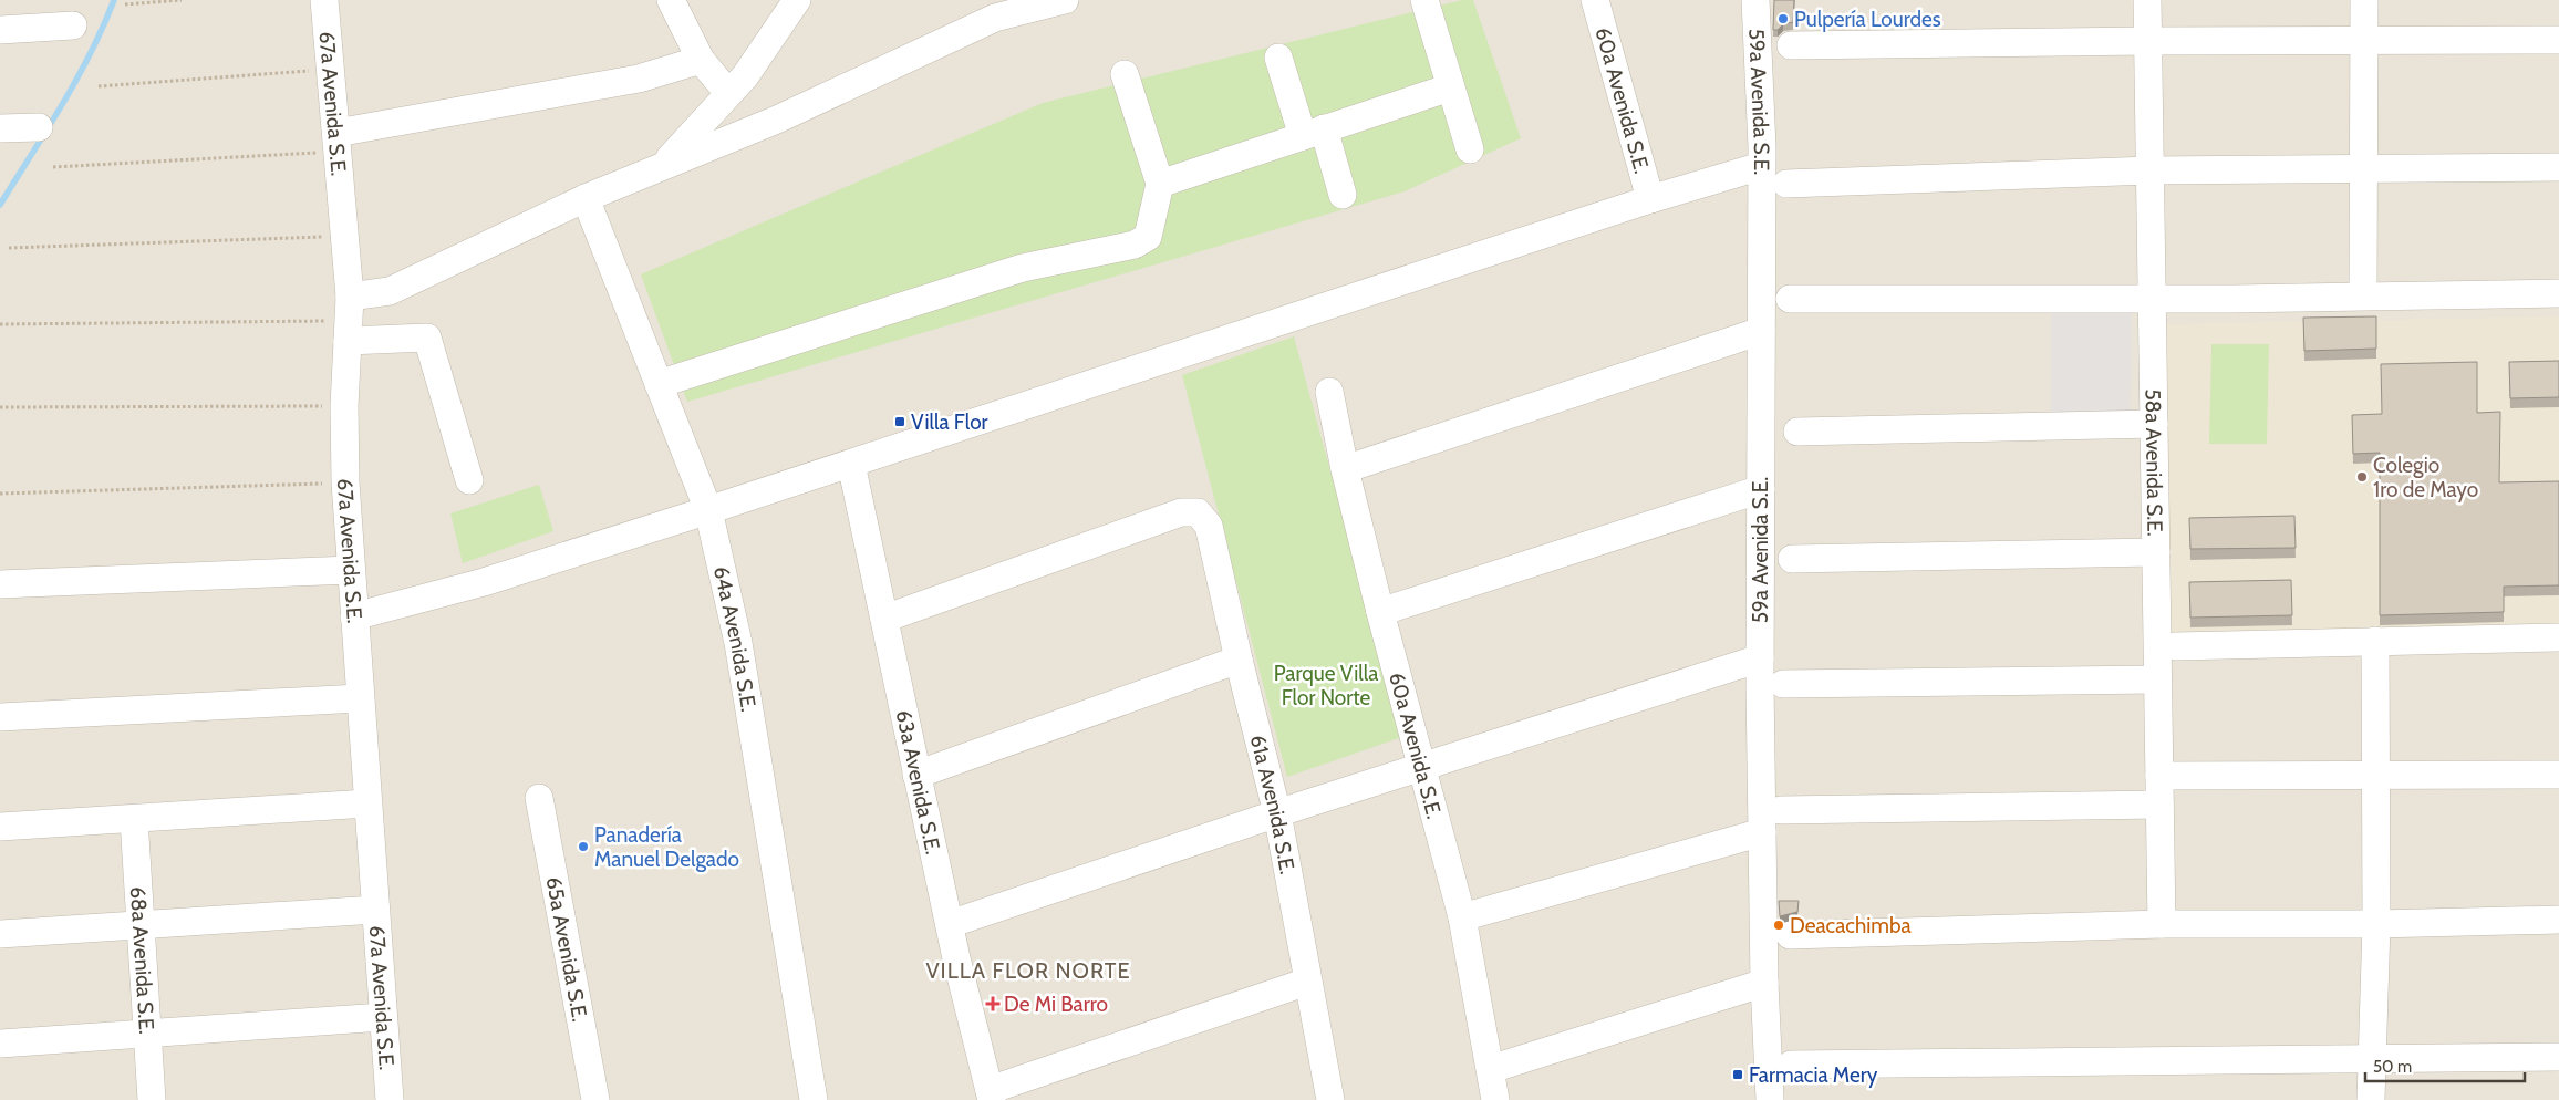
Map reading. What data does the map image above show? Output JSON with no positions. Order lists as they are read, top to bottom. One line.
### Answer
{"streets":{"street":["60a Avenida S.E.","59a Avenida S.E.","67a Avenida S.E.","58a Avenida S.E.","64a Avenida S.E.","63a Avenida S.E.","61a Avenida S.E.","65a Avenida S.E.","68a Avenida S.E."]},"crossings":[["63a Avenida S.E.","61a Avenida S.E."]],"districts":["VILLA FLOR NORTE"],"parks":["Parque Villa Flor Norte"],"places":{"other":["Pulpería Lourdes","Colegio 1ro de Mayo","Panadería Manuel Delgado","Deacachimba"],"transit":["Villa Flor","Farmacia Mery"],"health":["De Mi Barro"]},"scale_bar":"50 m"}
